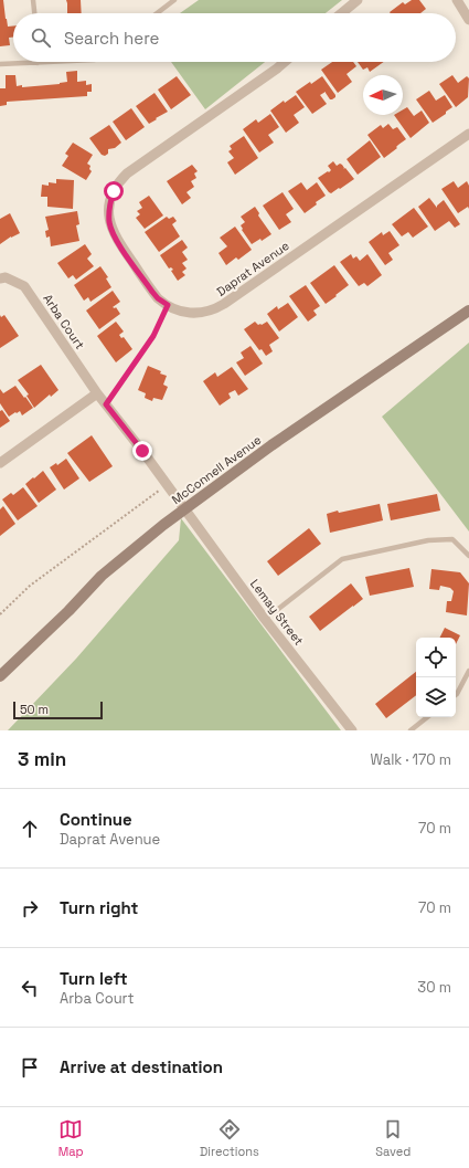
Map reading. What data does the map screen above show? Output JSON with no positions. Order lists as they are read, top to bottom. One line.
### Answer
{"streets":{"main road":["McConnell Avenue"],"street":["Daprat Avenue","Arba Court","Lemay Street"]},"crossings":[["Arba Court","McConnell Avenue"],["Arba Court","Lemay Street"],["McConnell Avenue","Lemay Street"]],"scale_bar":"50 m","north":"left","page":{"search":"Search here","scale":"50 m","heading":["3 min","Walk · 170 m"],"list":[["Continue","Daprat Avenue","70 m"],["Turn right","70 m"],["Turn left","Arba Court","30 m"],"Arrive at destination"],"nav":["Map","Directions","Saved"]}}
